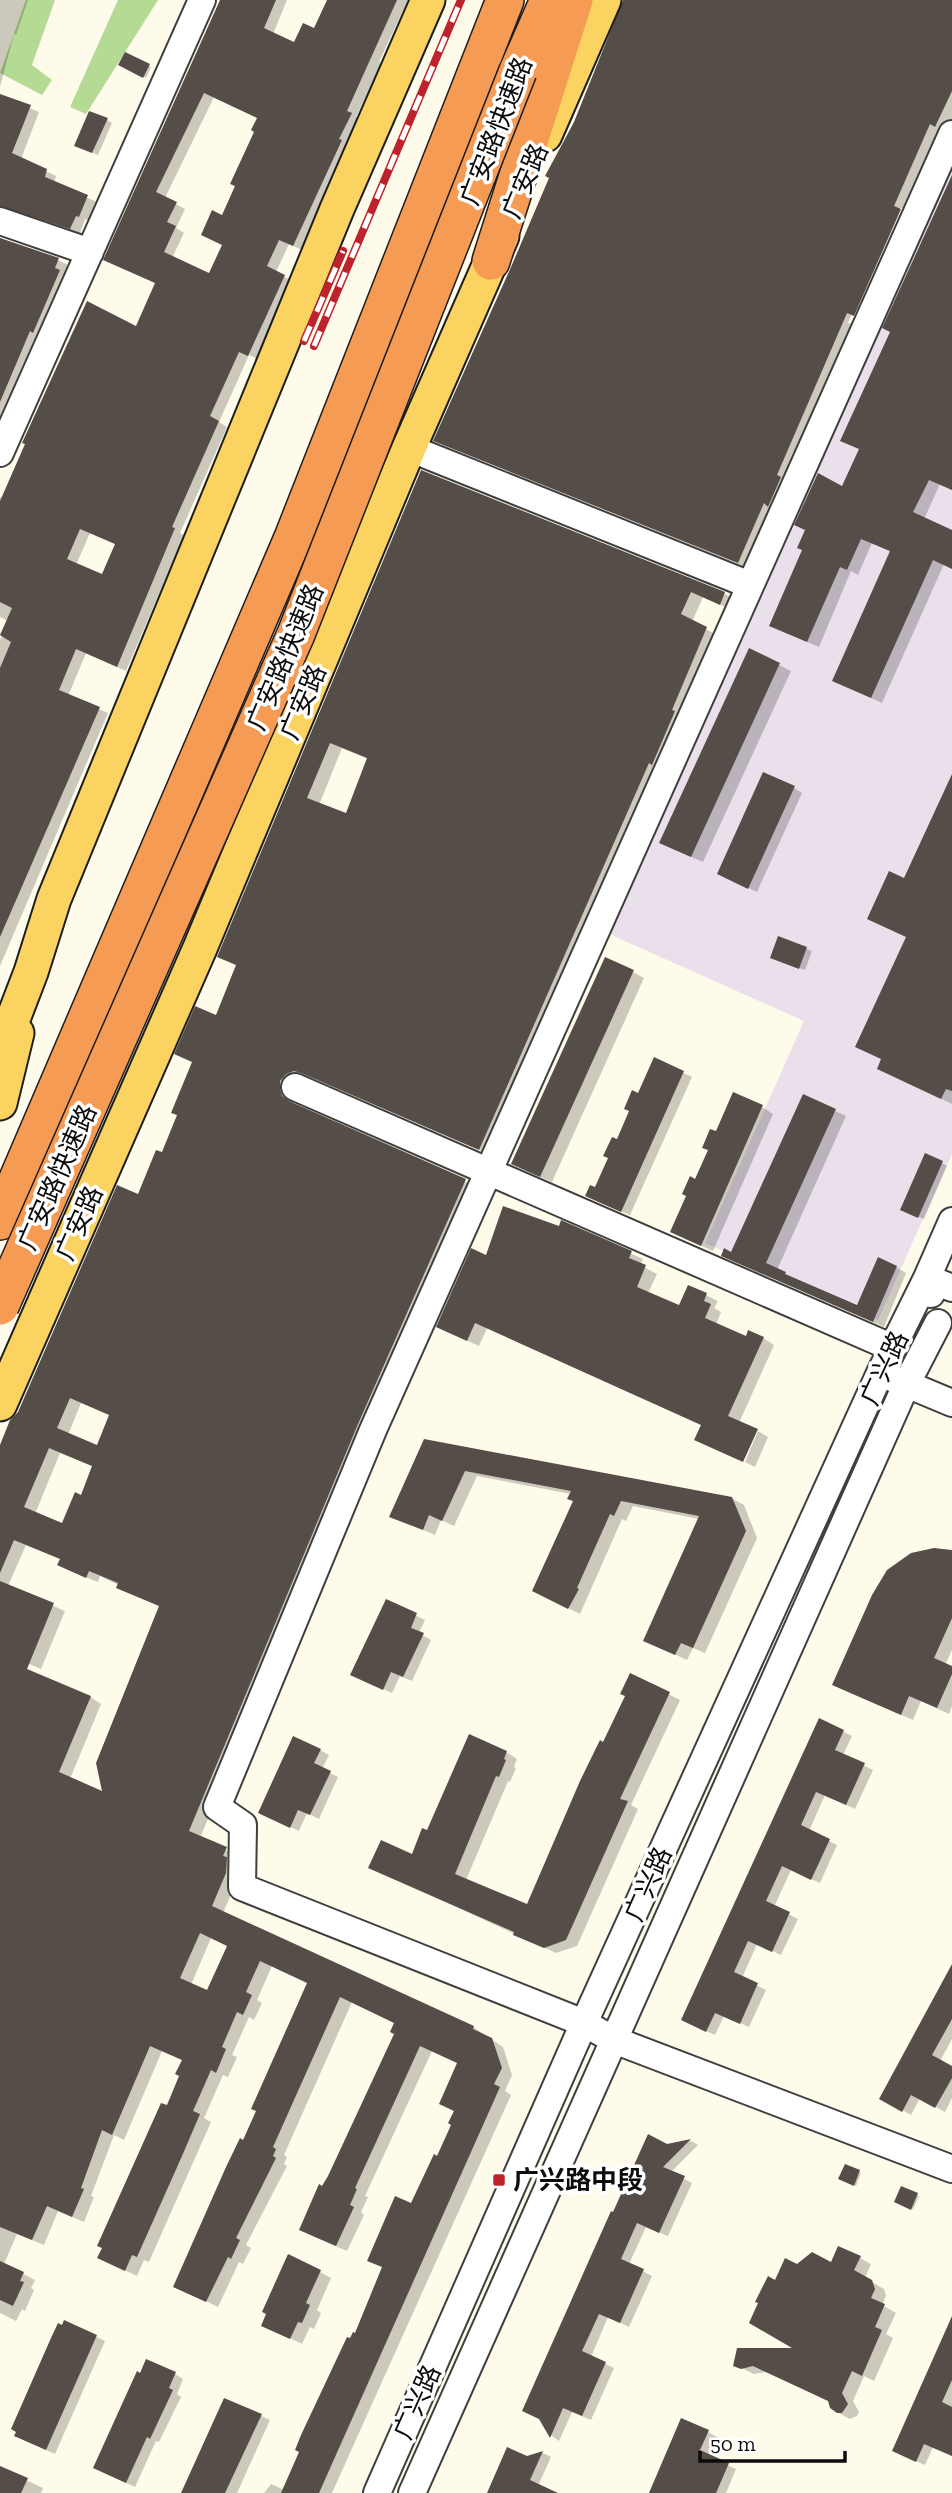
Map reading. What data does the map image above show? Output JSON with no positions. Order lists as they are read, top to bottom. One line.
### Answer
{"streets":{"highway":["广安路快速路"],"main road":["广安路"],"street":["广兴路"]},"places":{"transit":["广兴路中段"]},"scale_bar":"50 m"}
